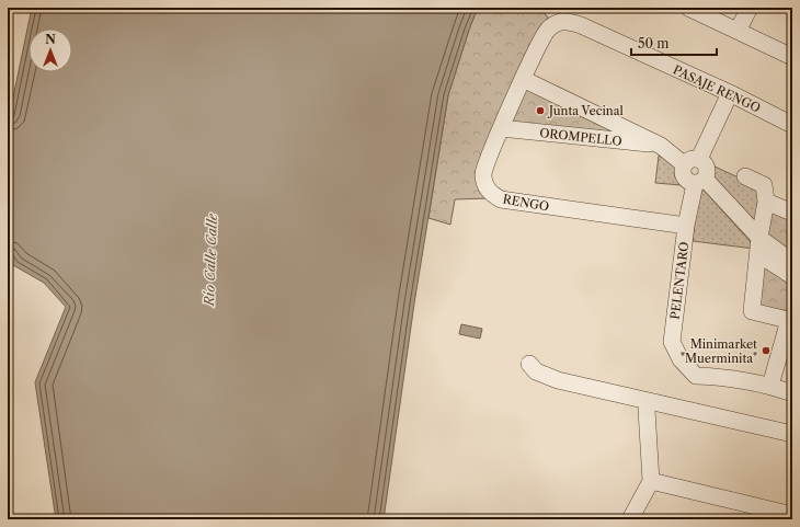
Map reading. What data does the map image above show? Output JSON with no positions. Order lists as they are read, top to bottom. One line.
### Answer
{"streets":{"street":["PASAJE RENGO","OROMPELLO","RENGO","PELENTARO"]},"crossings":[["PASAJE RENGO","OROMPELLO"],["PASAJE RENGO","RENGO"],["OROMPELLO","RENGO"],["RENGO","PELENTARO"]],"water":["Río Calle Calle"],"places":["Junta Vecinal","Minimarket \"Muerminita\""],"scale_bar":"50 m","north":"top"}
